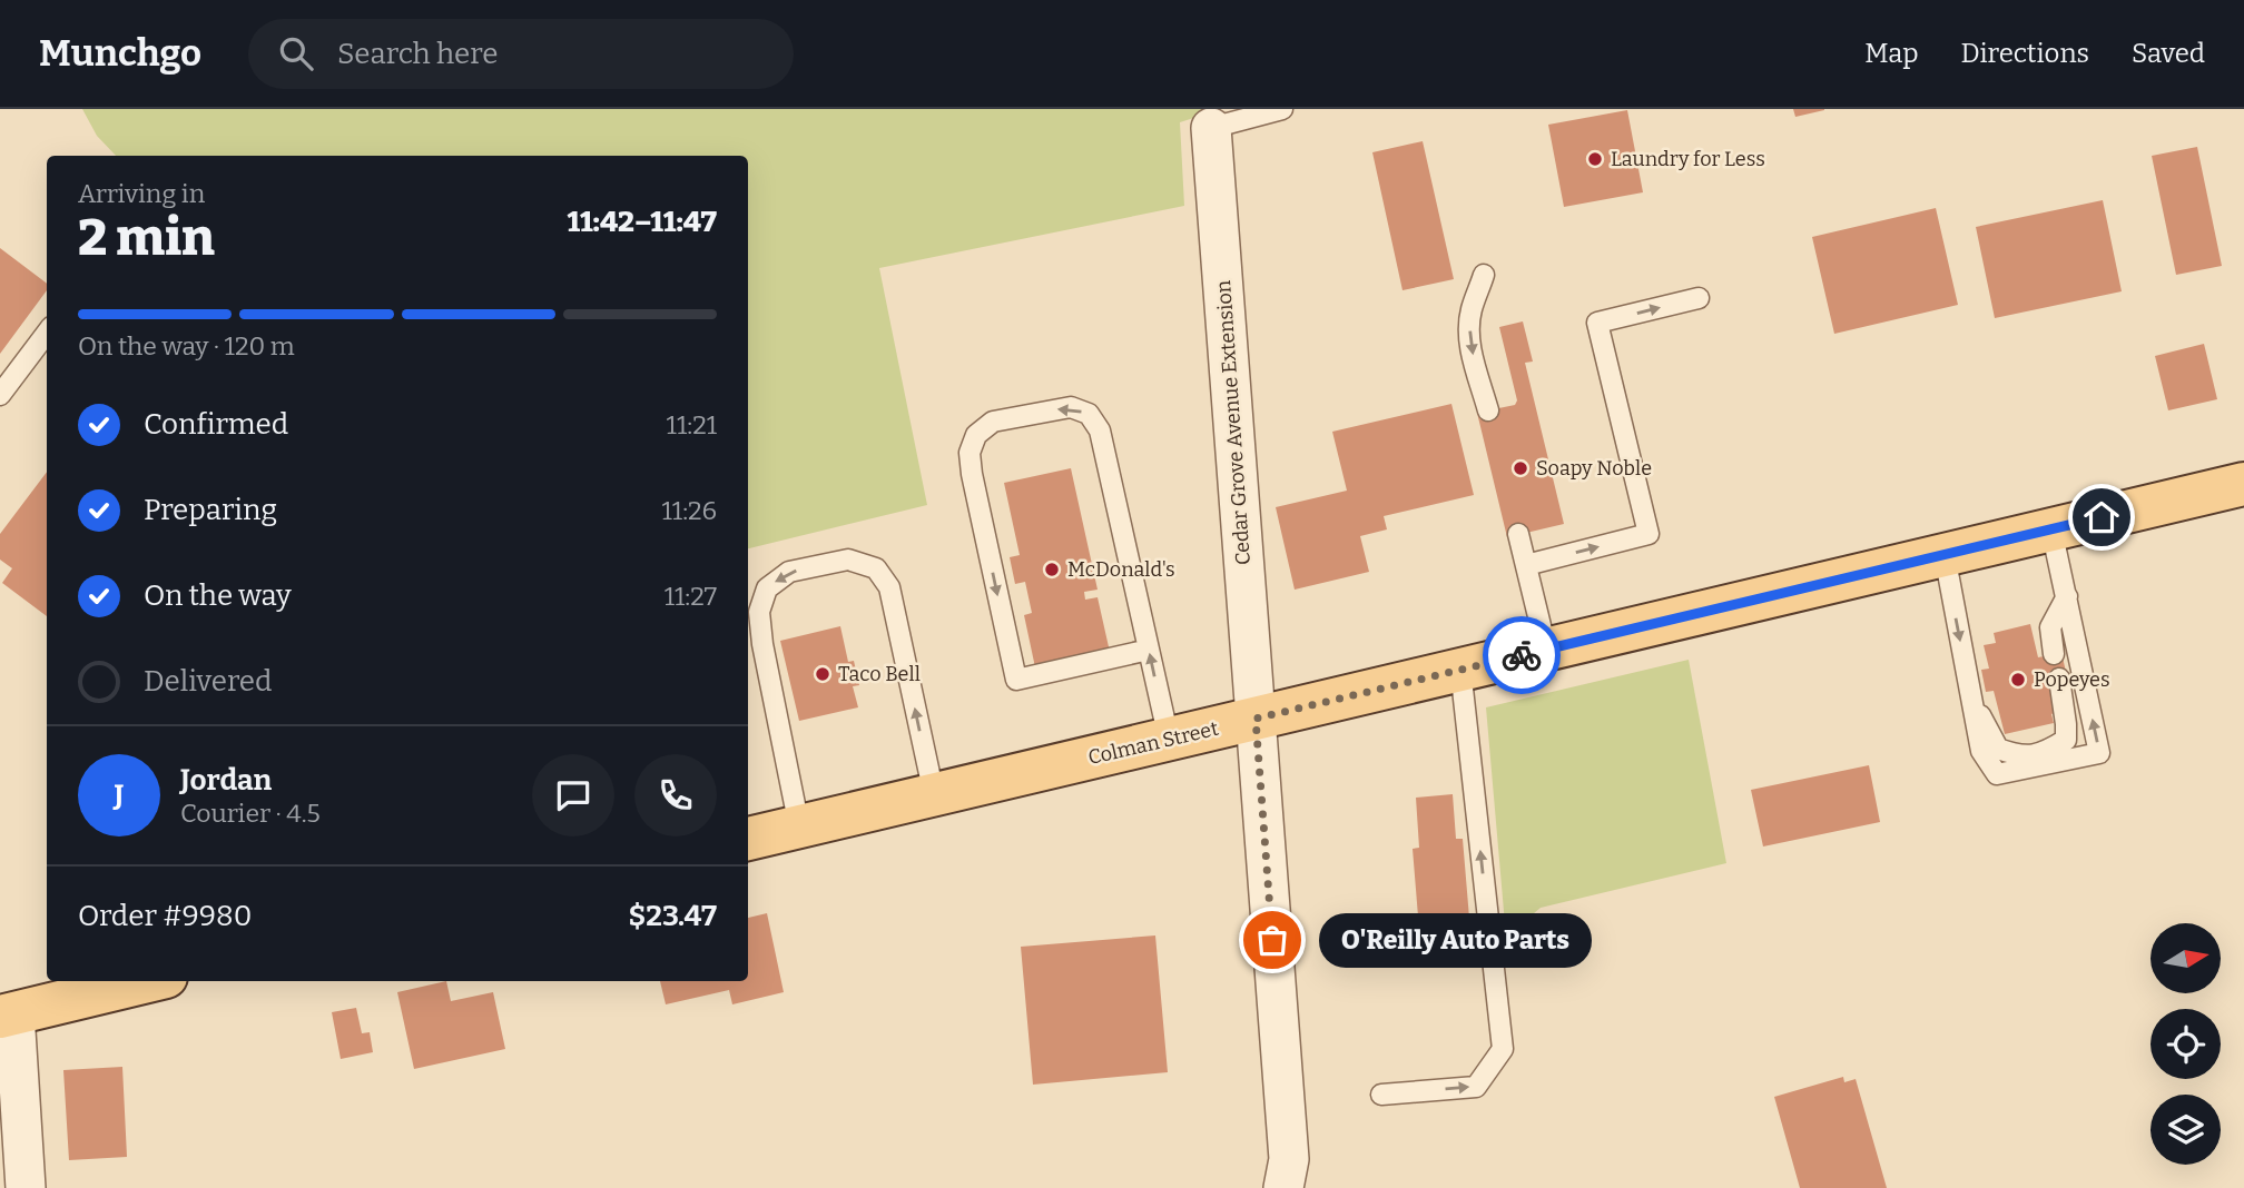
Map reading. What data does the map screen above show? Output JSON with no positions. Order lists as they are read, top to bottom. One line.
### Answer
{"streets":{"main road":["Colman Street"],"street":["Cedar Grove Avenue Extension"]},"crossings":[["Cedar Grove Avenue Extension","Colman Street"]],"places":["Laundry for Less","Soapy Noble","McDonald's","Taco Bell","Popeyes","O'Reilly Auto Parts"],"north":"right","page":{"header":"Munchgo","search":"Search here","nav":["Map","Directions","Saved"],"heading":["2 min","Arriving in","11:42–11:47"],"panel":["Jordan","Courier · 4.5","Order #9980","$23.47"],"bar":"On the way · 120 m","list":[["Confirmed","11:21"],["Preparing","11:26"],["On the way","11:27"],"Delivered"],"round":"J","bubble":"O'Reilly Auto Parts"}}
